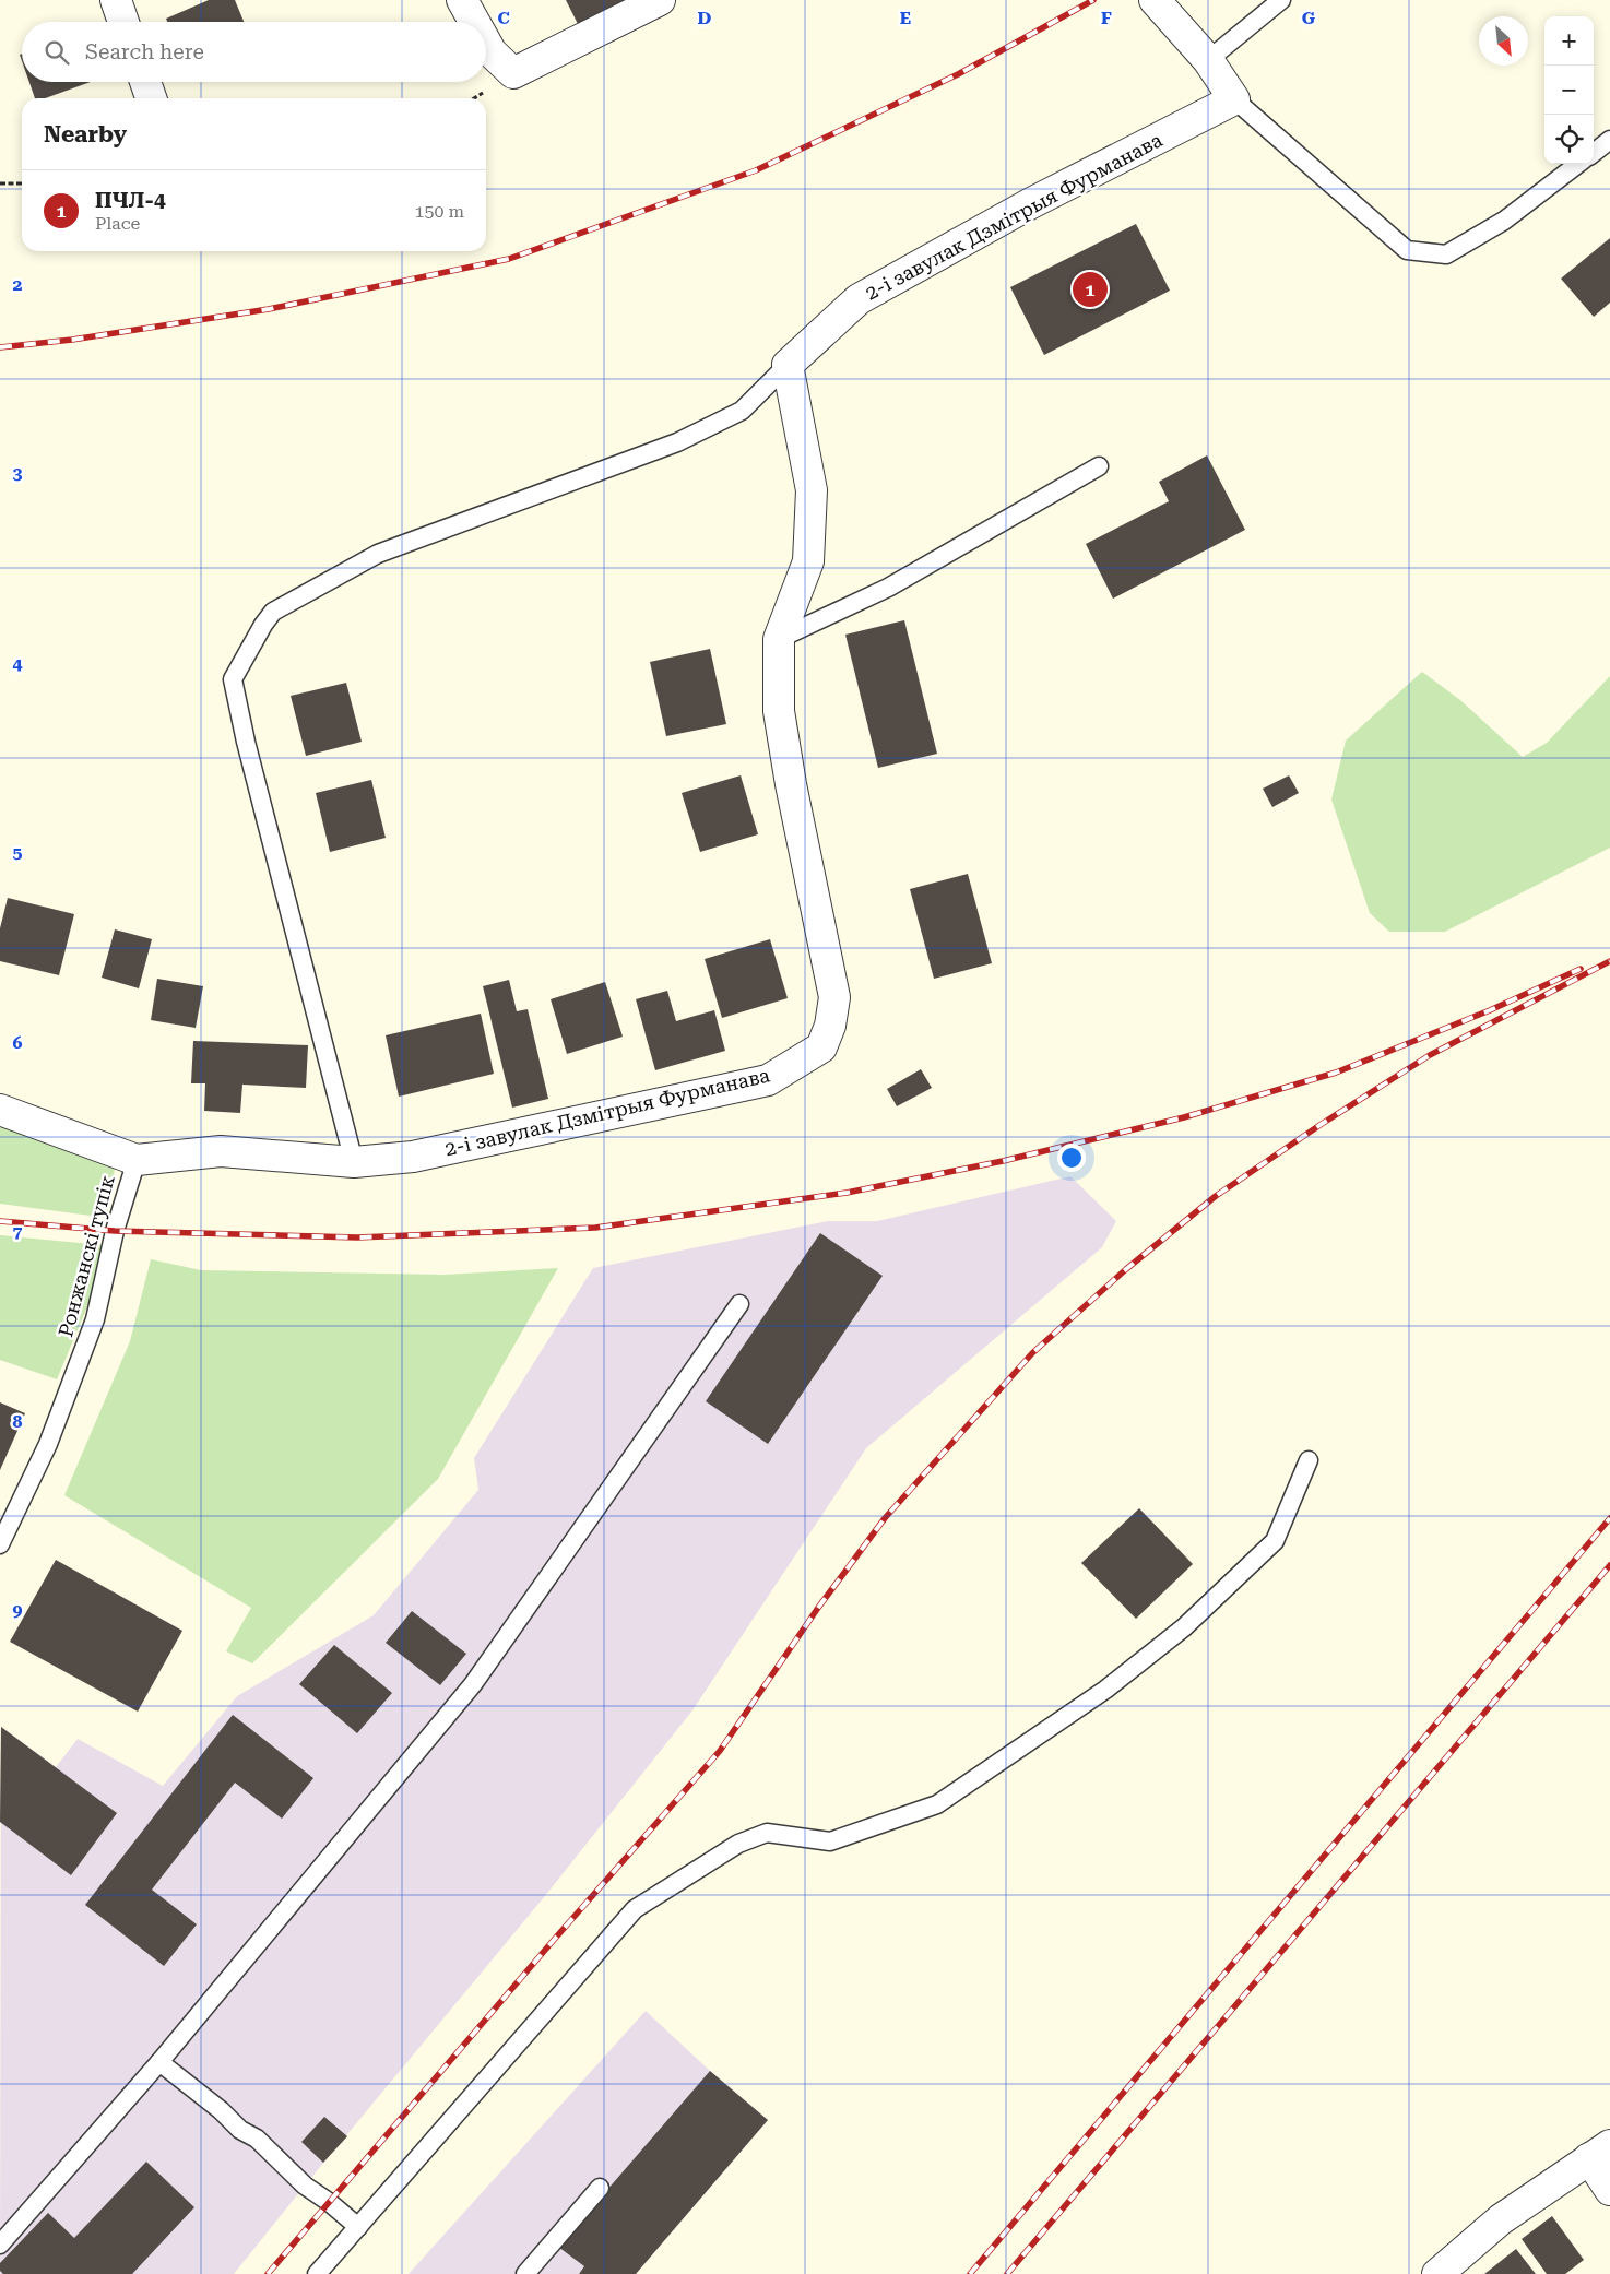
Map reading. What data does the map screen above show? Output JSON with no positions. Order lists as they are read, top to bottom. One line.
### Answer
{"streets":{"street":["2-і завулак Дзмітрыя Фурманава"],"lane":["Ронжанскі тупік"]},"crossings":[["2-і завулак Дзмітрыя Фурманава","Ронжанскі тупік"]],"north":"bottom right","page":{"map_buttons":["+","−"],"search":"Search here","heading":"Nearby","list":[{"mark":"1","name":"ПЧЛ-4","note":"Place","value":"150 m"}],"pins":"1"},"grid":{"columns":["C","D","E","F","G"],"rows":["2","3","4","5","6","7","8","9"]}}
